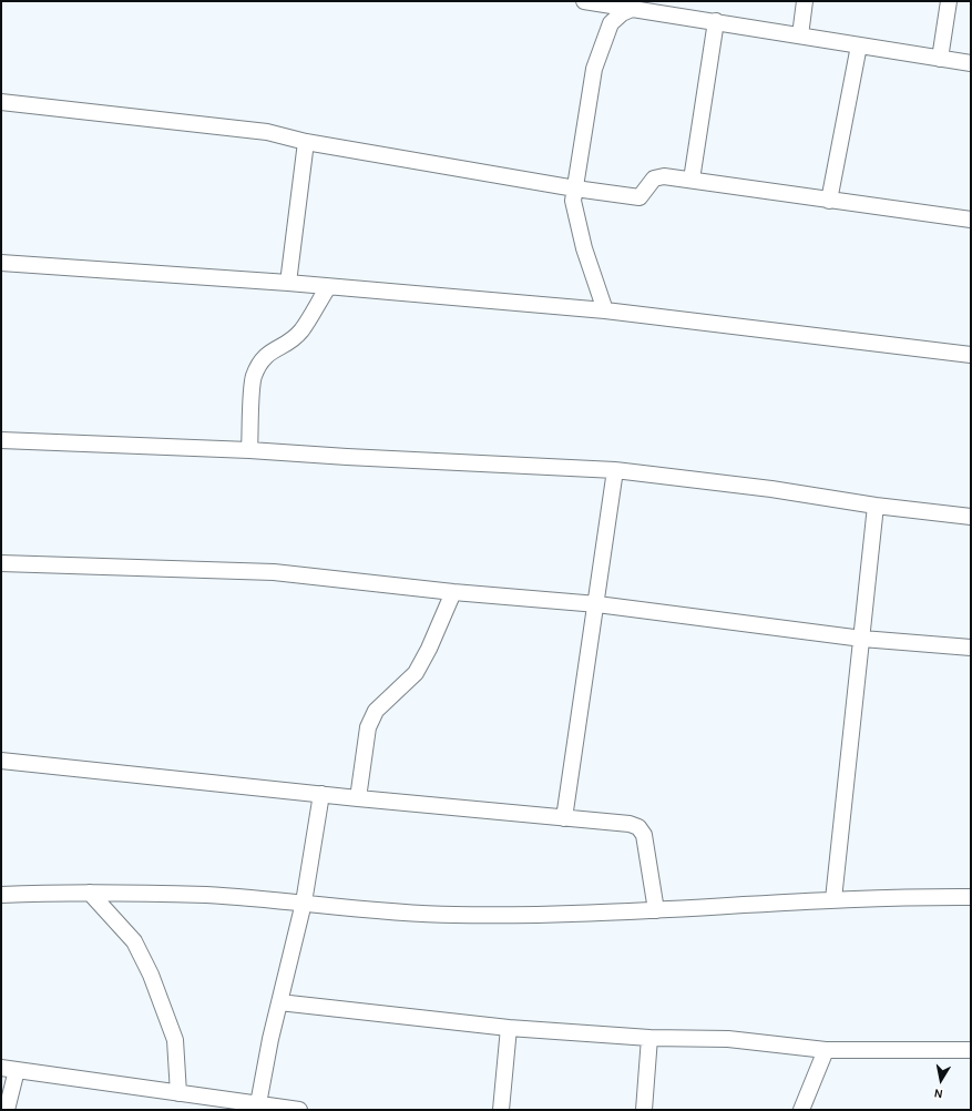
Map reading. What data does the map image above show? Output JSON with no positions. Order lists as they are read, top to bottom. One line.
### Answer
{"north":"bottom"}
